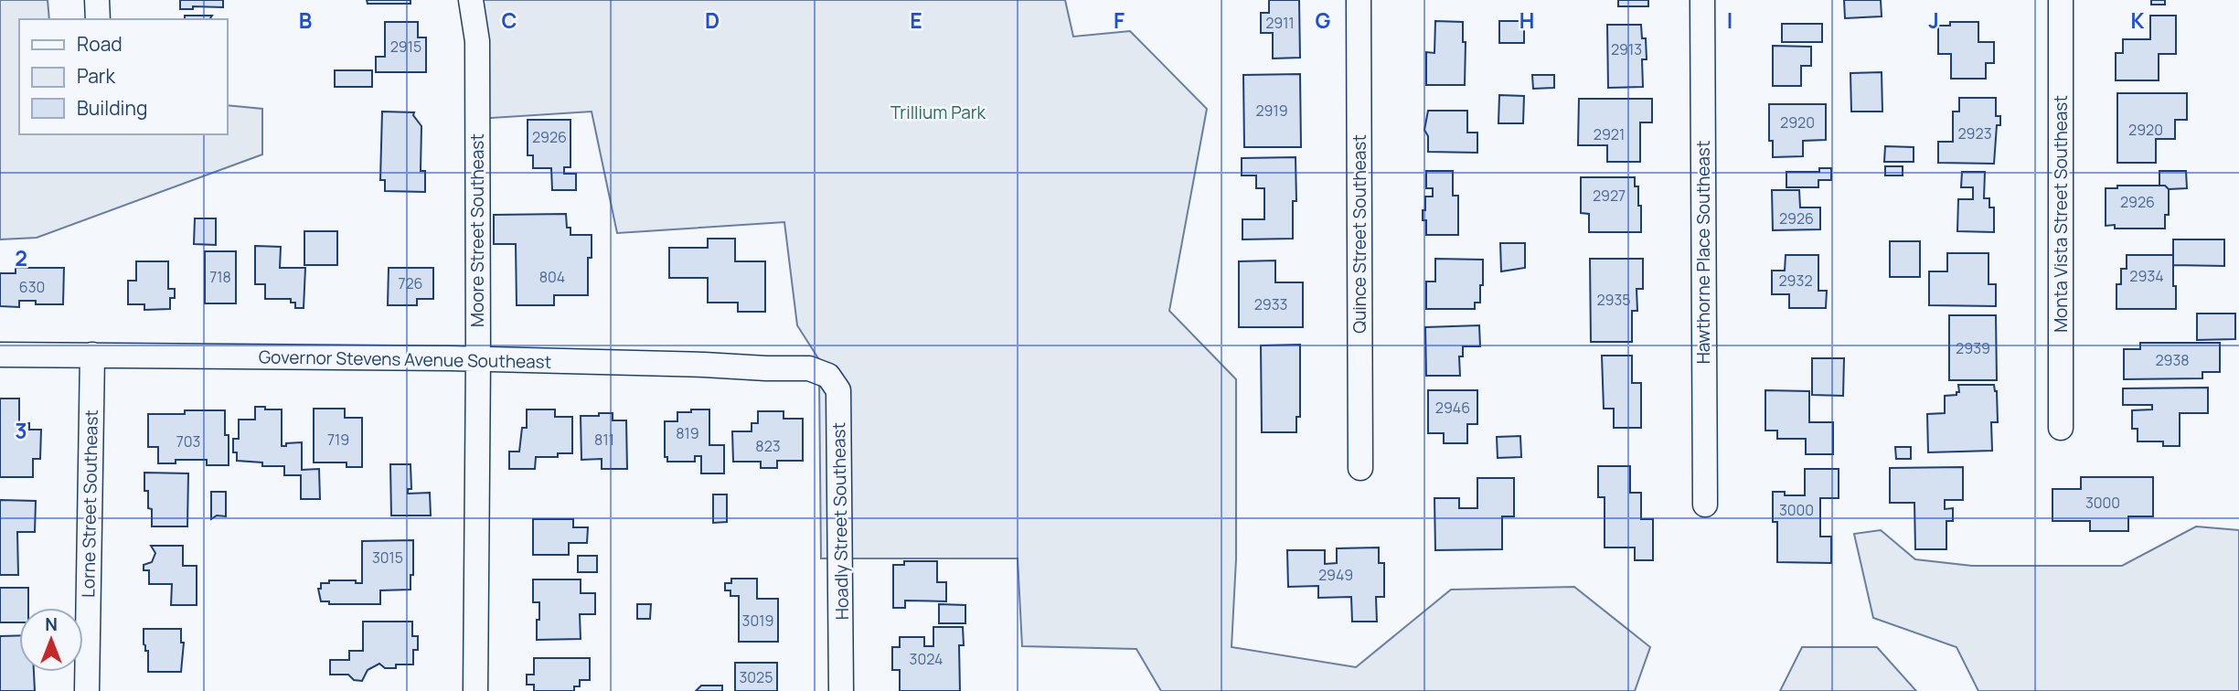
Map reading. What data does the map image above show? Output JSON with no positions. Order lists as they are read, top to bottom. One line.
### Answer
{"streets":{"street":["Monta Vista Street Southeast","Moore Street Southeast","Quince Street Southeast","Hawthorne Place Southeast","Governor Stevens Avenue Southeast","Lorne Street Southeast","Hoadly Street Southeast"]},"crossings":[["Moore Street Southeast","Governor Stevens Avenue Southeast"],["Governor Stevens Avenue Southeast","Lorne Street Southeast"],["Governor Stevens Avenue Southeast","Hoadly Street Southeast"]],"parks":["Trillium Park"],"house_numbers":["2911","2915","2913","2919","2920","2920","2923","2921","2926","2927","2926","2926","2934","718","804","2932","726","630","2935","2933","2939","2938","2946","819","719","811","703","823","3000","3000","3015","2949","3019","3024","3025"],"legend":["Road","Park","Building"],"north":"top","grid":{"columns":["B","C","D","E","F","G","H","I","J","K"],"rows":["2","3"]}}
